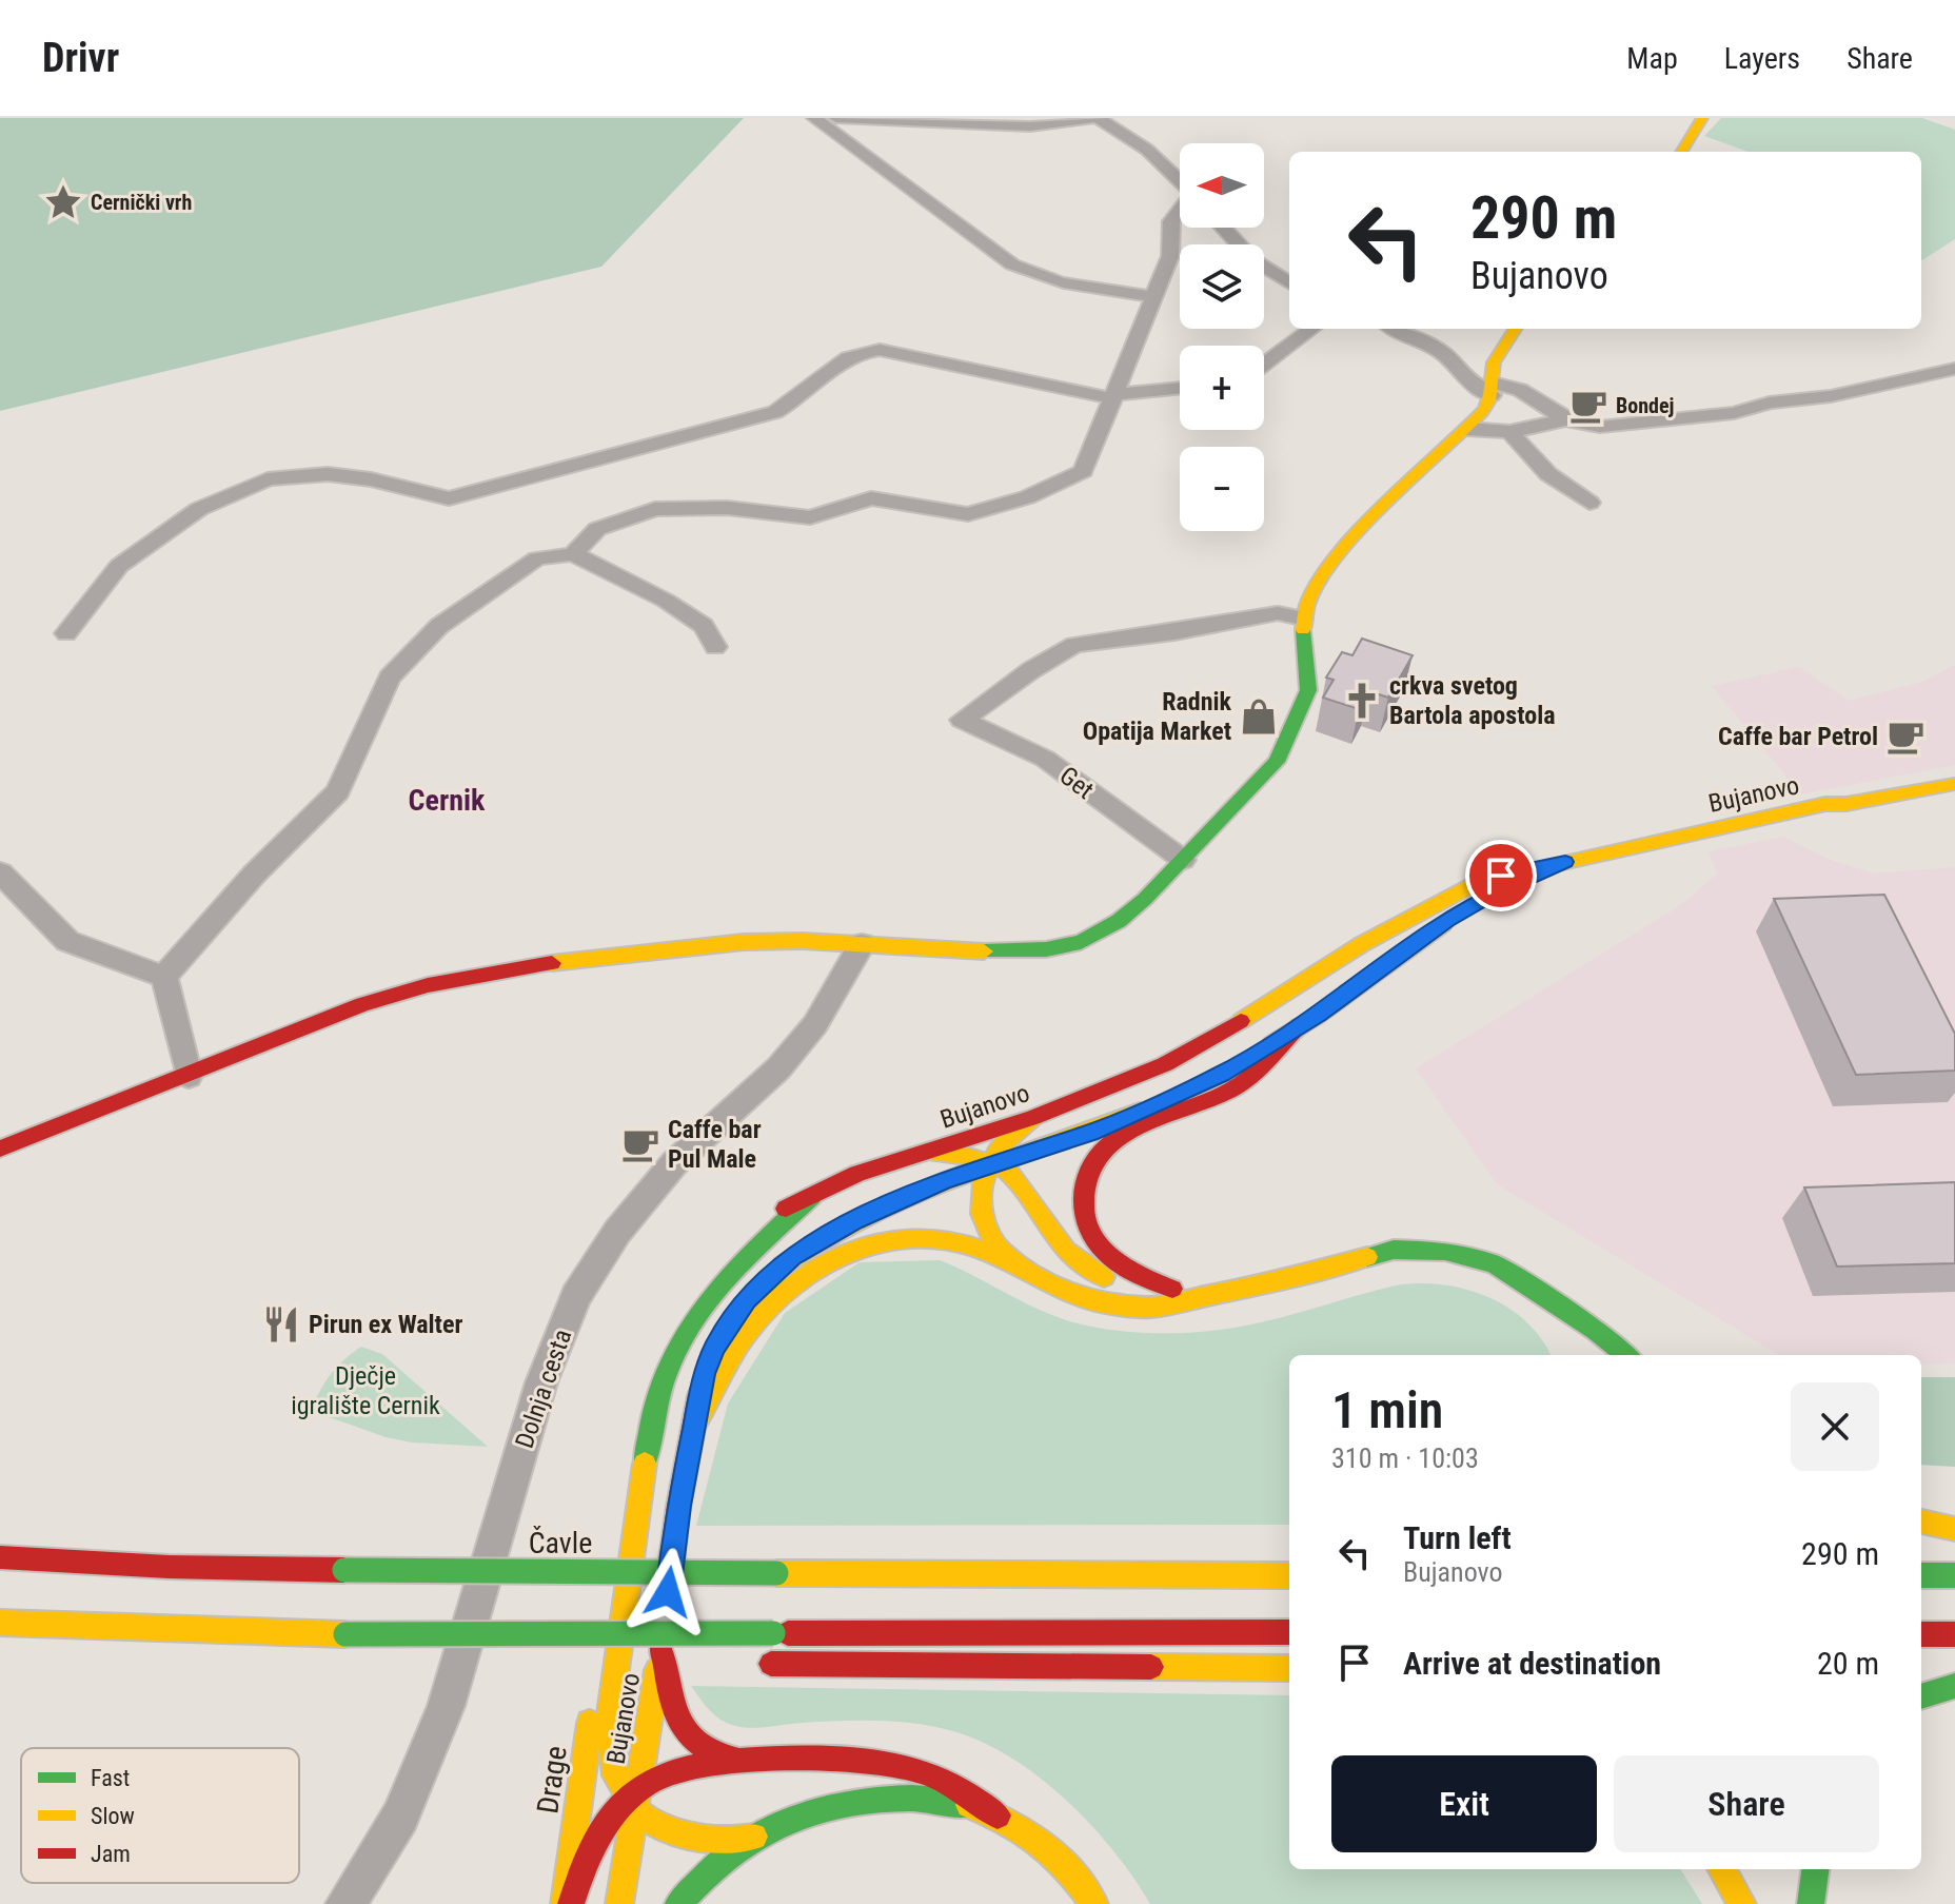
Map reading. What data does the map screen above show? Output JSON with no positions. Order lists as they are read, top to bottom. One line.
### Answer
{"streets":{"main road":["Bujanovo","Čavle","Drage"],"street":["Get","Dolnja cesta"]},"districts":["Cernik"],"parks":["Dječje igralište Cernik"],"places":{"place":["Cernički vrh"],"cafe":["Bondej","Caffe bar Petrol","Caffe bar Pul Male"],"church":["crkva svetog Bartola apostola"],"shop":["Radnik Opatija Market"],"restaurant":["Pirun ex Walter"]},"legend":["Fast","Slow","Jam"],"north":"left","page":{"header":"Drivr","nav":["Map","Layers","Share"],"map_buttons":["+","−"],"turn":["290 m","Bujanovo"],"heading":["1 min","310 m · 10:03"],"list":[{"name":"Turn left","note":"Bujanovo","value":"290 m"},{"name":"Arrive at destination","value":"20 m"}],"buttons":["Exit","Share"]}}
